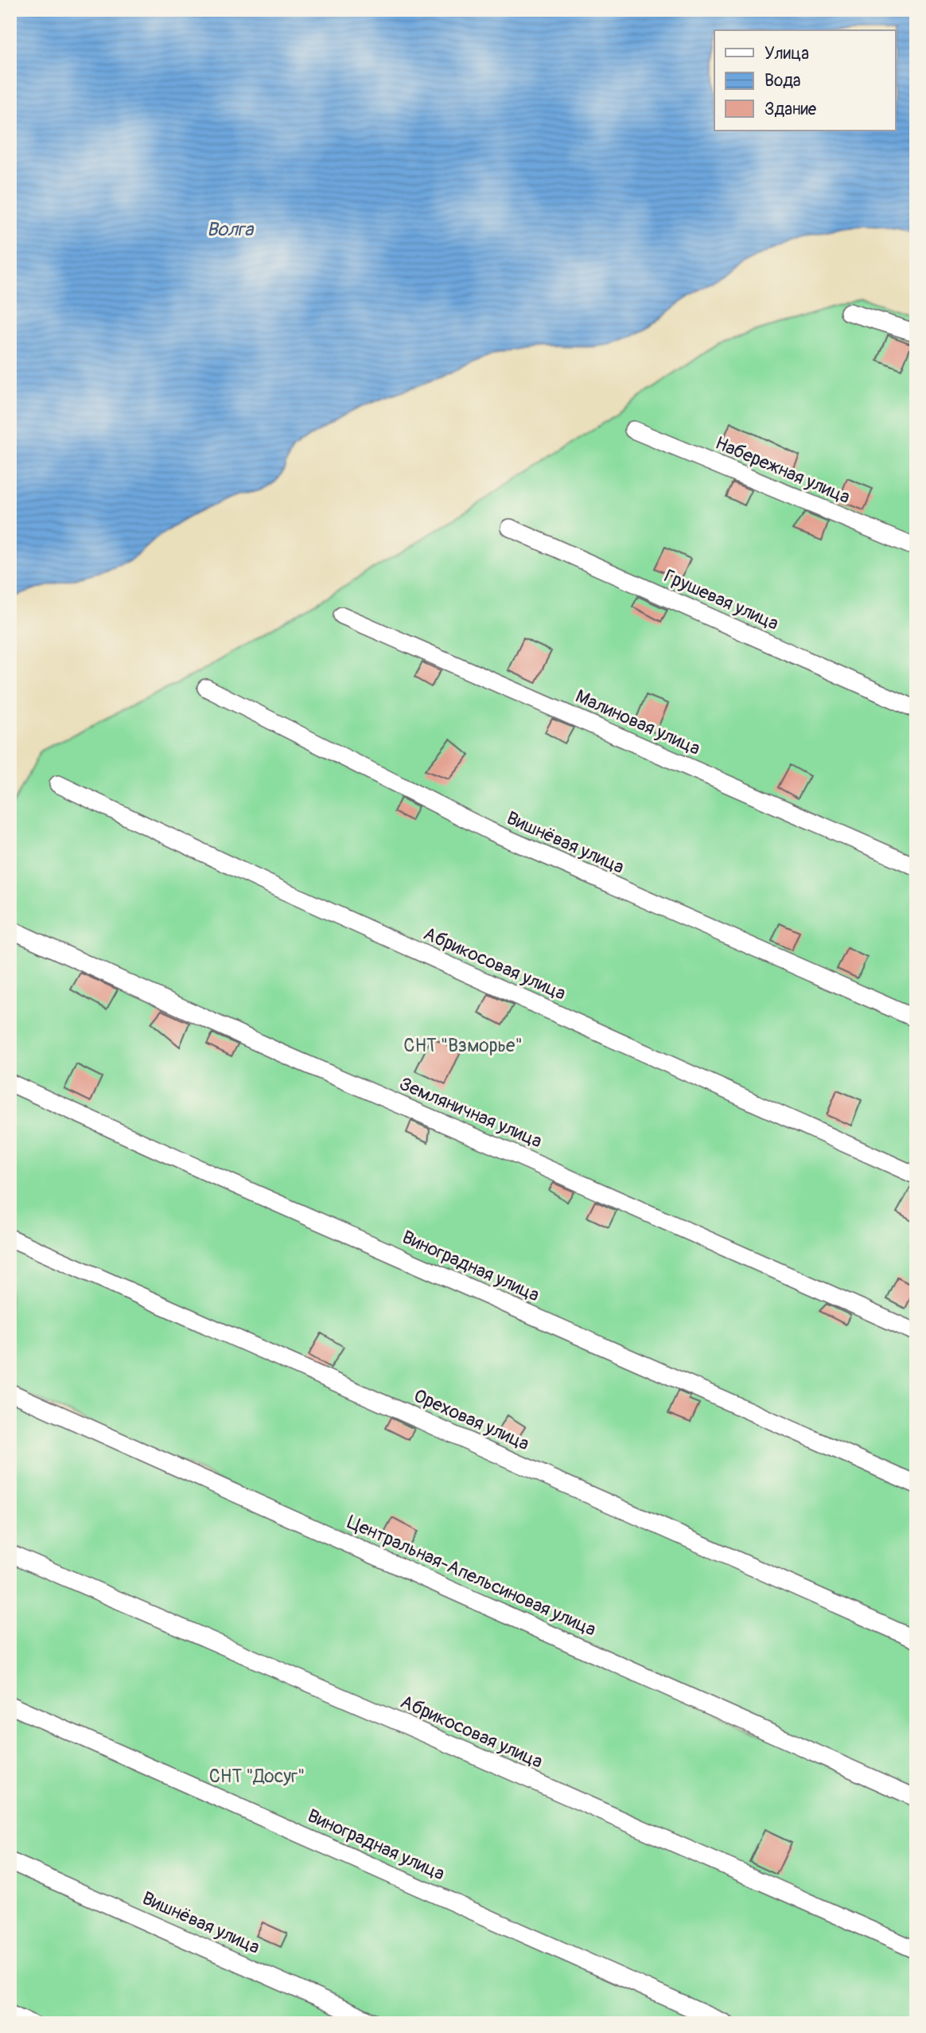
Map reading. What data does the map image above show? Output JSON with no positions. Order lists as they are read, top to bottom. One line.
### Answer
{"streets":{"lane":["Набережная улица","Грушевая улица","Малиновая улица","Вишнёвая улица","Абрикосовая улица","Земляничная улица","Виноградная улица","Ореховая улица","Центральная-Апельсиновая улица"]},"water":["Волга"],"parks":["СНТ \"Взморье\"","СНТ \"Досуг\""],"legend":["Улица","Вода","Здание"]}
